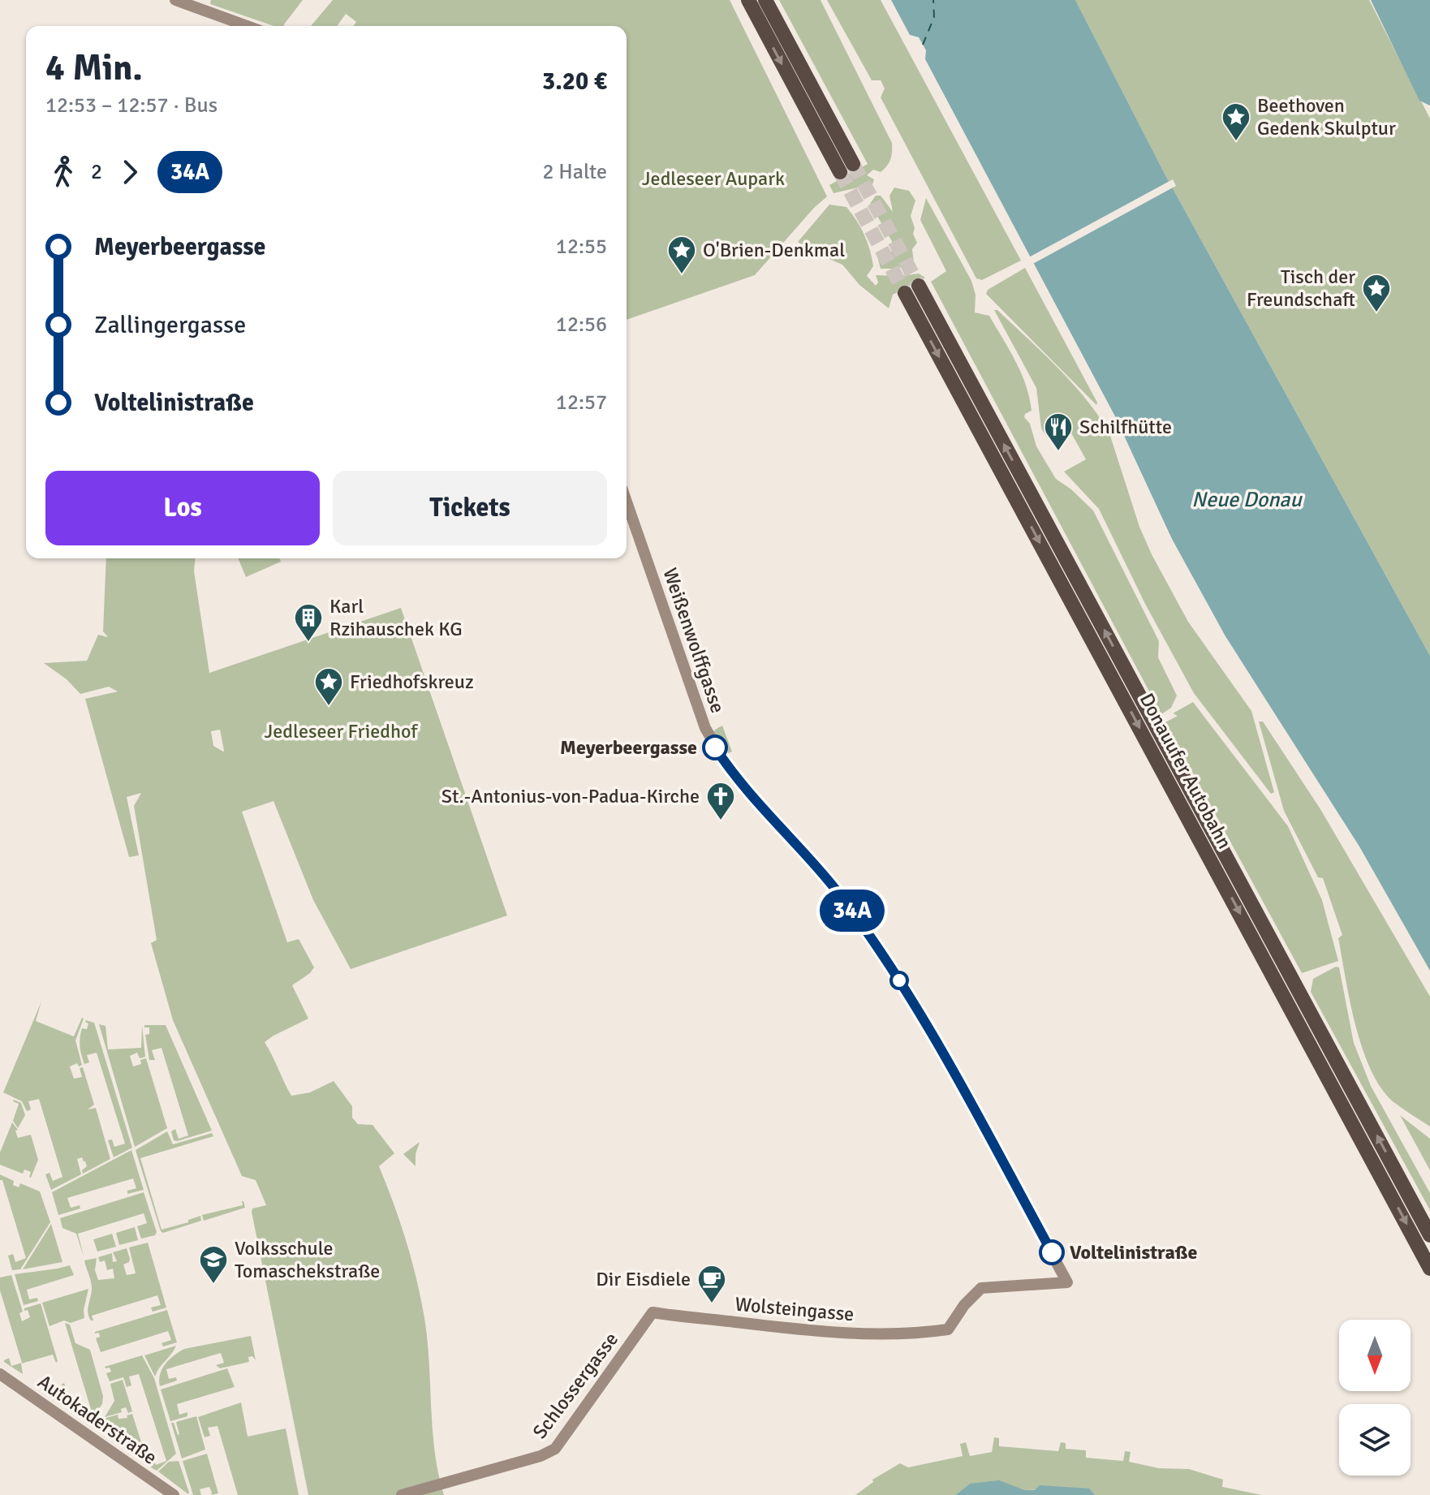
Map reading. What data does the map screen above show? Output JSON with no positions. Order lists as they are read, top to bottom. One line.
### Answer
{"streets":{"highway":["Donauufer Autobahn"],"street":["Weißenwolffgasse","Wolsteingasse","Schlossergasse","Autokaderstraße"]},"crossings":[["Weißenwolffgasse","Wolsteingasse"],["Wolsteingasse","Schlossergasse"]],"water":["Neue Donau"],"parks":["Jedleseer Aupark","Jedleseer Friedhof"],"places":{"place":["Beethoven Gedenk Skulptur","O'Brien-Denkmal","Tisch der Freundschaft","Friedhofskreuz"],"restaurant":["Schilfhütte"],"building":["Karl Rzihauschek KG"],"other":["Meyerbeergasse","Voltelinistraße"],"church":["St.-Antonius-von-Padua-Kirche"],"school or university":["Volksschule Tomaschekstraße"],"cafe":["Dir Eisdiele"]},"lines":["bus line 34A"],"north":"bottom","page":{"on_map":"34A","heading":["4 Min.","12:53 – 12:57 · Bus","3.20 €"],"legs":["2","34A","2 Halte"],"list":[{"name":"Meyerbeergasse","value":"12:55"},{"name":"Zallingergasse","value":"12:56"},{"name":"Voltelinistraße","value":"12:57"}],"buttons":["Los","Tickets"]}}
